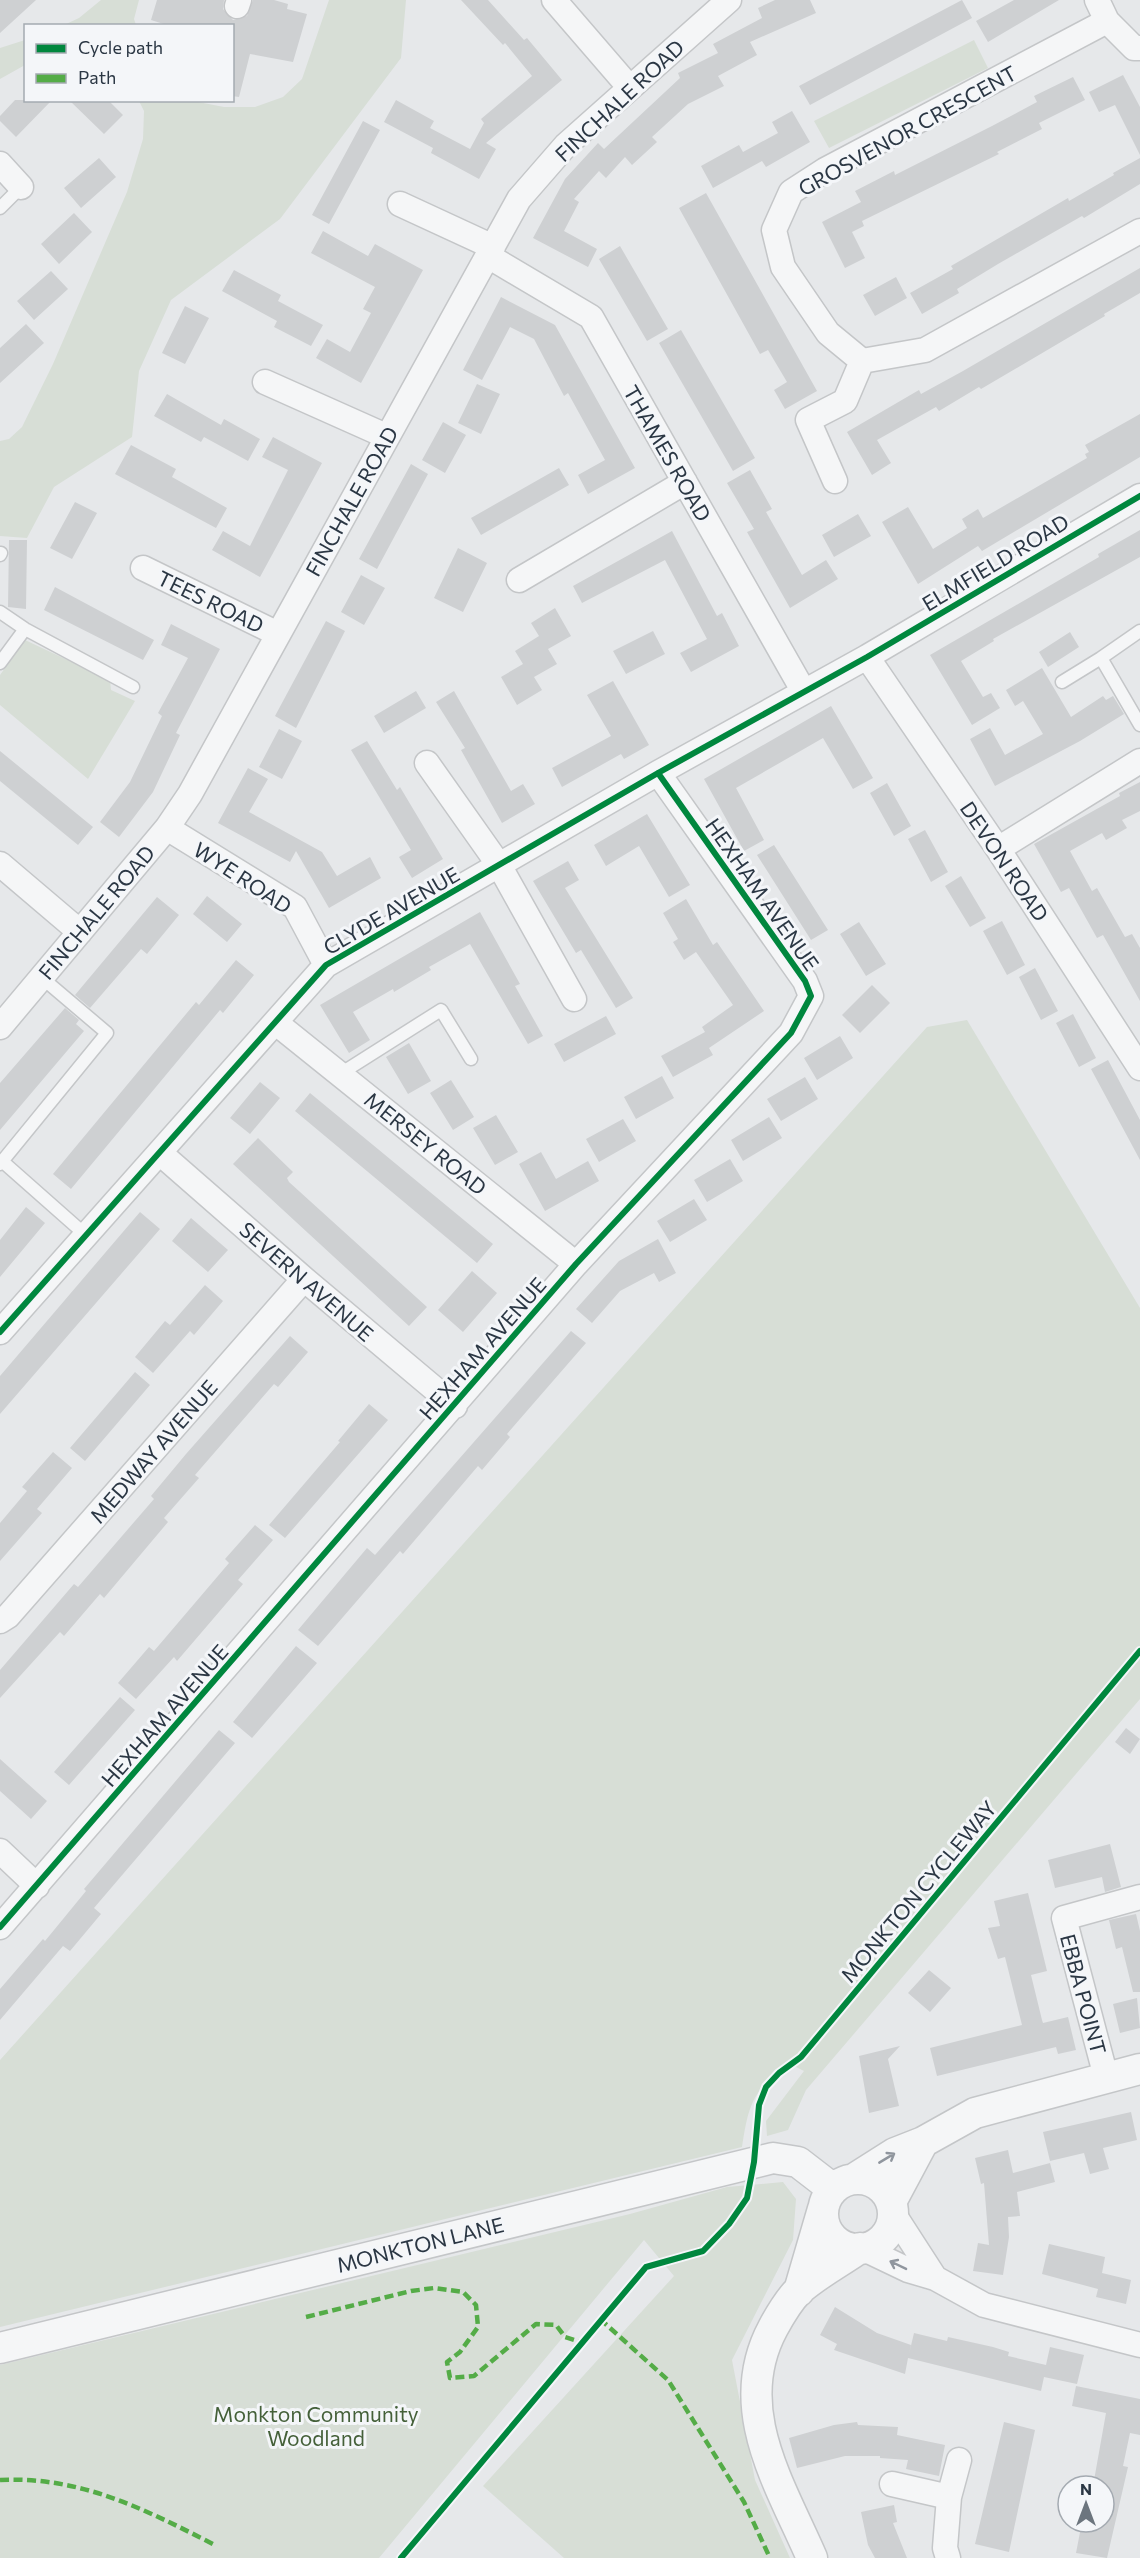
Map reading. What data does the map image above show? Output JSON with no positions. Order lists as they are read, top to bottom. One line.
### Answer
{"streets":{"street":["FINCHALE ROAD","GROSVENOR CRESCENT","THAMES ROAD","ELMFIELD ROAD","TEES ROAD","DEVON ROAD","WYE ROAD","HEXHAM AVENUE","CLYDE AVENUE","MERSEY ROAD","SEVERN AVENUE","MEDWAY AVENUE","EBBA POINT","MONKTON LANE"],"cycle path":["MONKTON CYCLEWAY"]},"crossings":[["FINCHALE ROAD","THAMES ROAD"],["FINCHALE ROAD","TEES ROAD"],["FINCHALE ROAD","WYE ROAD"],["THAMES ROAD","CLYDE AVENUE"],["ELMFIELD ROAD","DEVON ROAD"],["ELMFIELD ROAD","CLYDE AVENUE"],["DEVON ROAD","CLYDE AVENUE"],["WYE ROAD","CLYDE AVENUE"],["HEXHAM AVENUE","CLYDE AVENUE"],["HEXHAM AVENUE","MERSEY ROAD"],["HEXHAM AVENUE","SEVERN AVENUE"],["CLYDE AVENUE","MERSEY ROAD"],["CLYDE AVENUE","SEVERN AVENUE"],["SEVERN AVENUE","MEDWAY AVENUE"]],"parks":["Monkton Community Woodland"],"legend":["Cycle path","Path"],"north":"top"}
